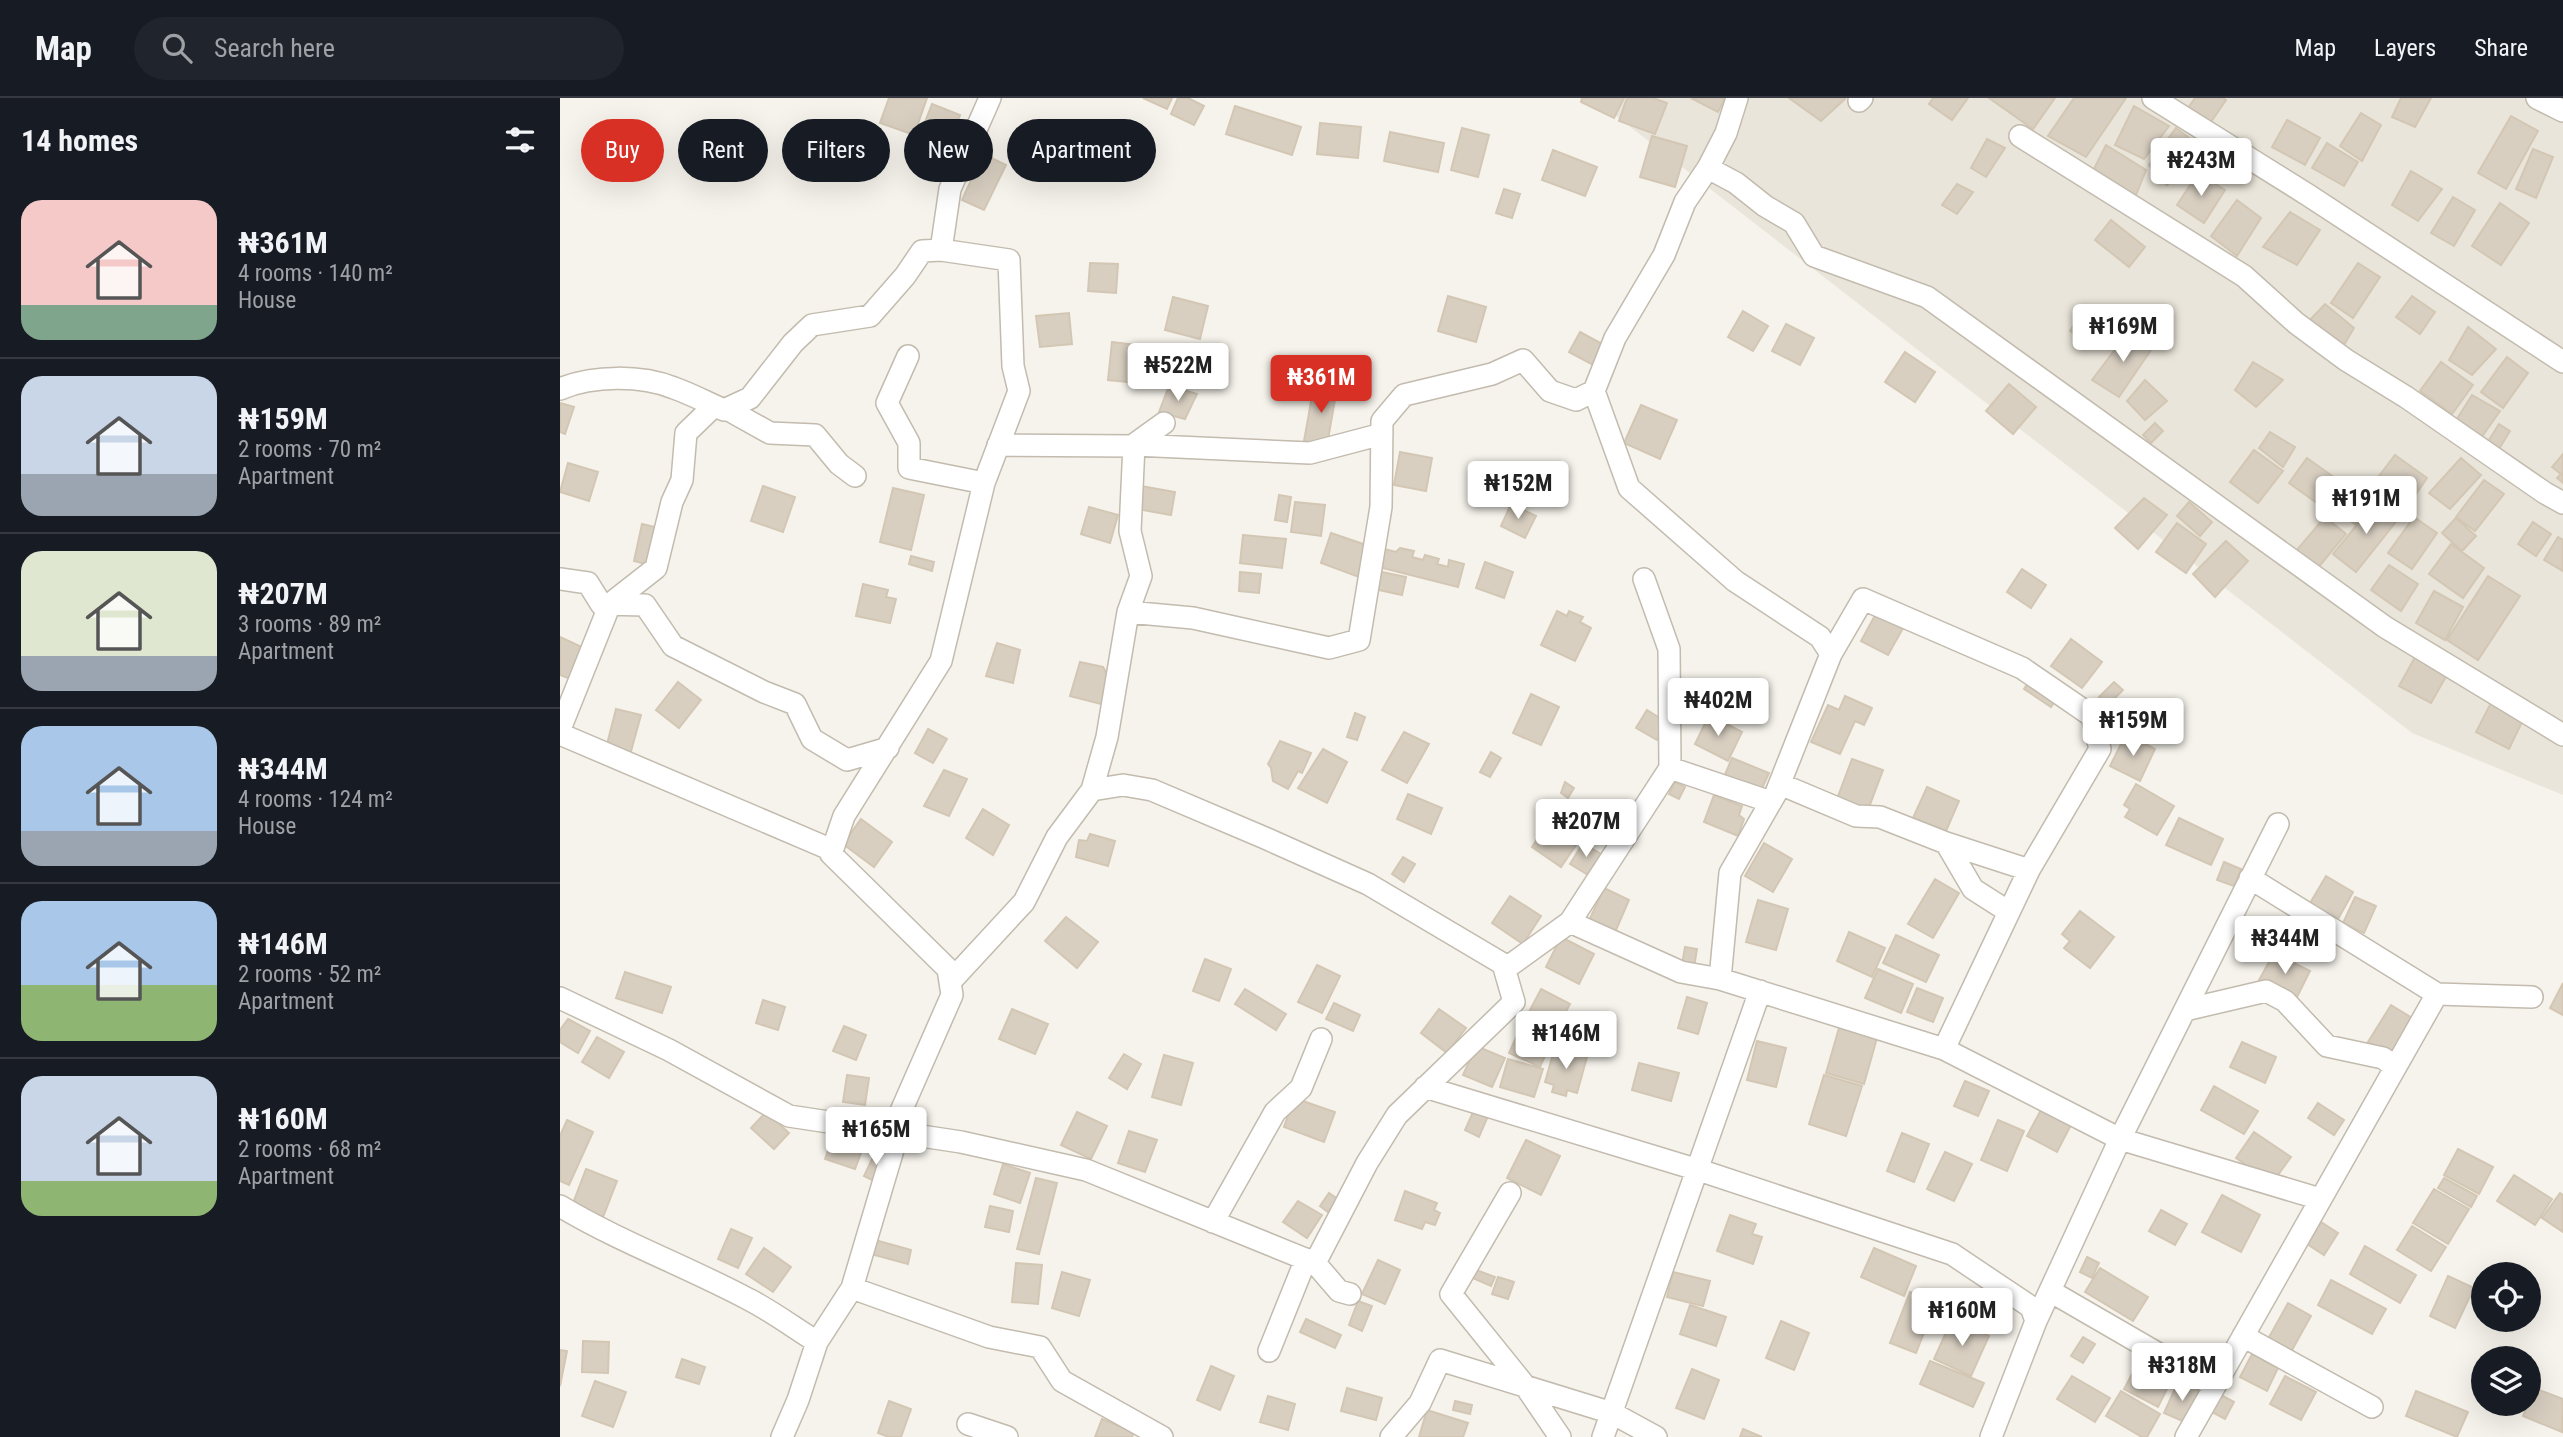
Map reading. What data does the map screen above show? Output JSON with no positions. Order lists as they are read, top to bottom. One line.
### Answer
{"page":{"header":"Map","search":"Search here","nav":["Map","Layers","Share"],"heading":"14 homes","chip":["Buy","Rent","Filters","New","Apartment"],"price":["₦243M","₦169M","₦522M","₦361M","₦152M","₦191M","₦402M","₦159M","₦207M","₦344M","₦146M","₦165M","₦160M","₦318M"],"list":[{"name":"₦361M","note":"4 rooms · 140 m² · House"},{"name":"₦159M","note":"2 rooms · 70 m² · Apartment"},{"name":"₦207M","note":"3 rooms · 89 m² · Apartment"},{"name":"₦344M","note":"4 rooms · 124 m² · House"},{"name":"₦146M","note":"2 rooms · 52 m² · Apartment"},{"name":"₦160M","note":"2 rooms · 68 m² · Apartment"}]}}
